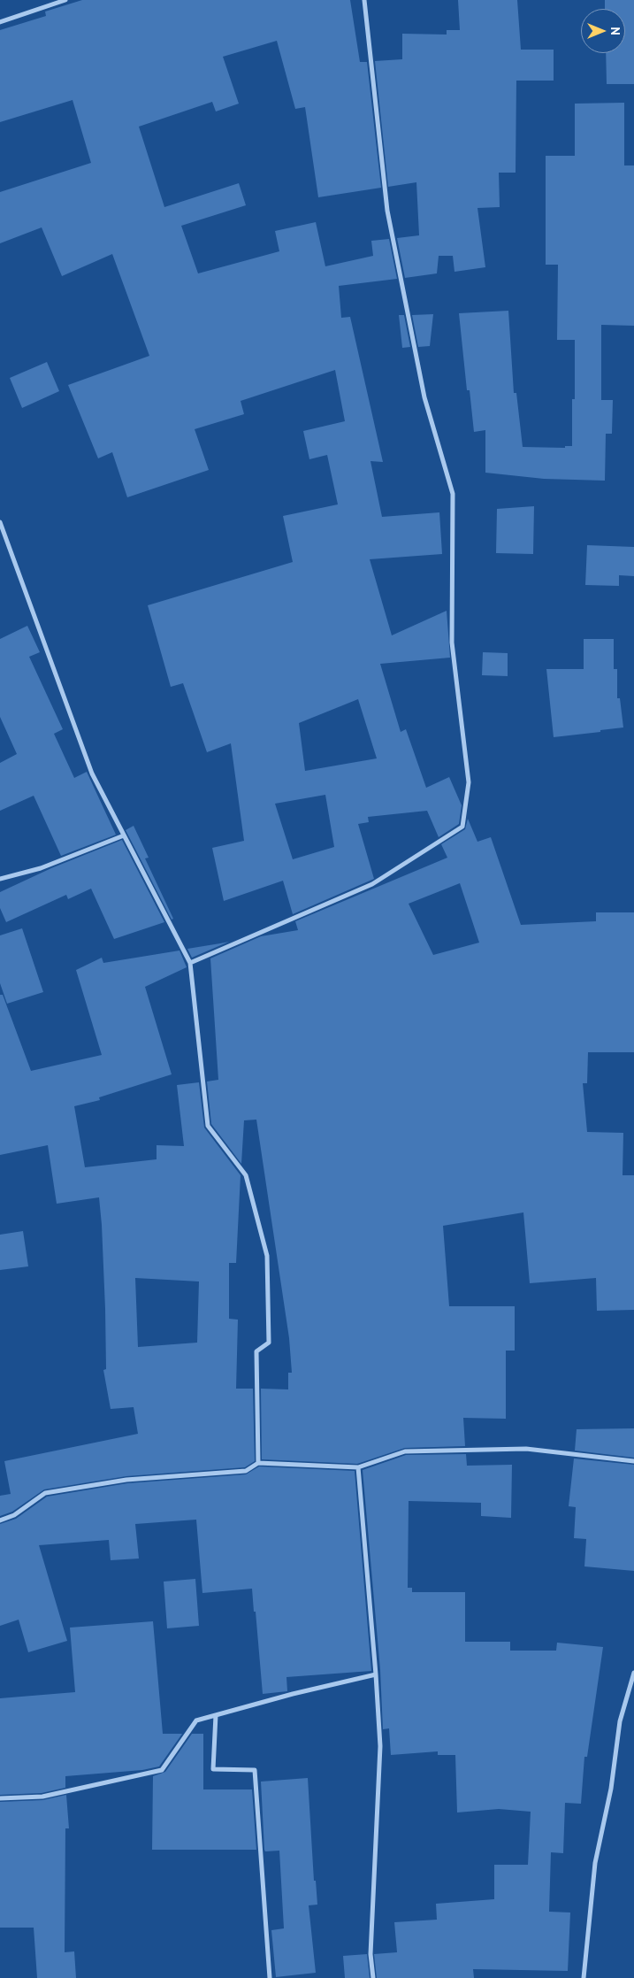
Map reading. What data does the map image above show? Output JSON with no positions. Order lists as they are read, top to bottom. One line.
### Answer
{"north":"right"}
